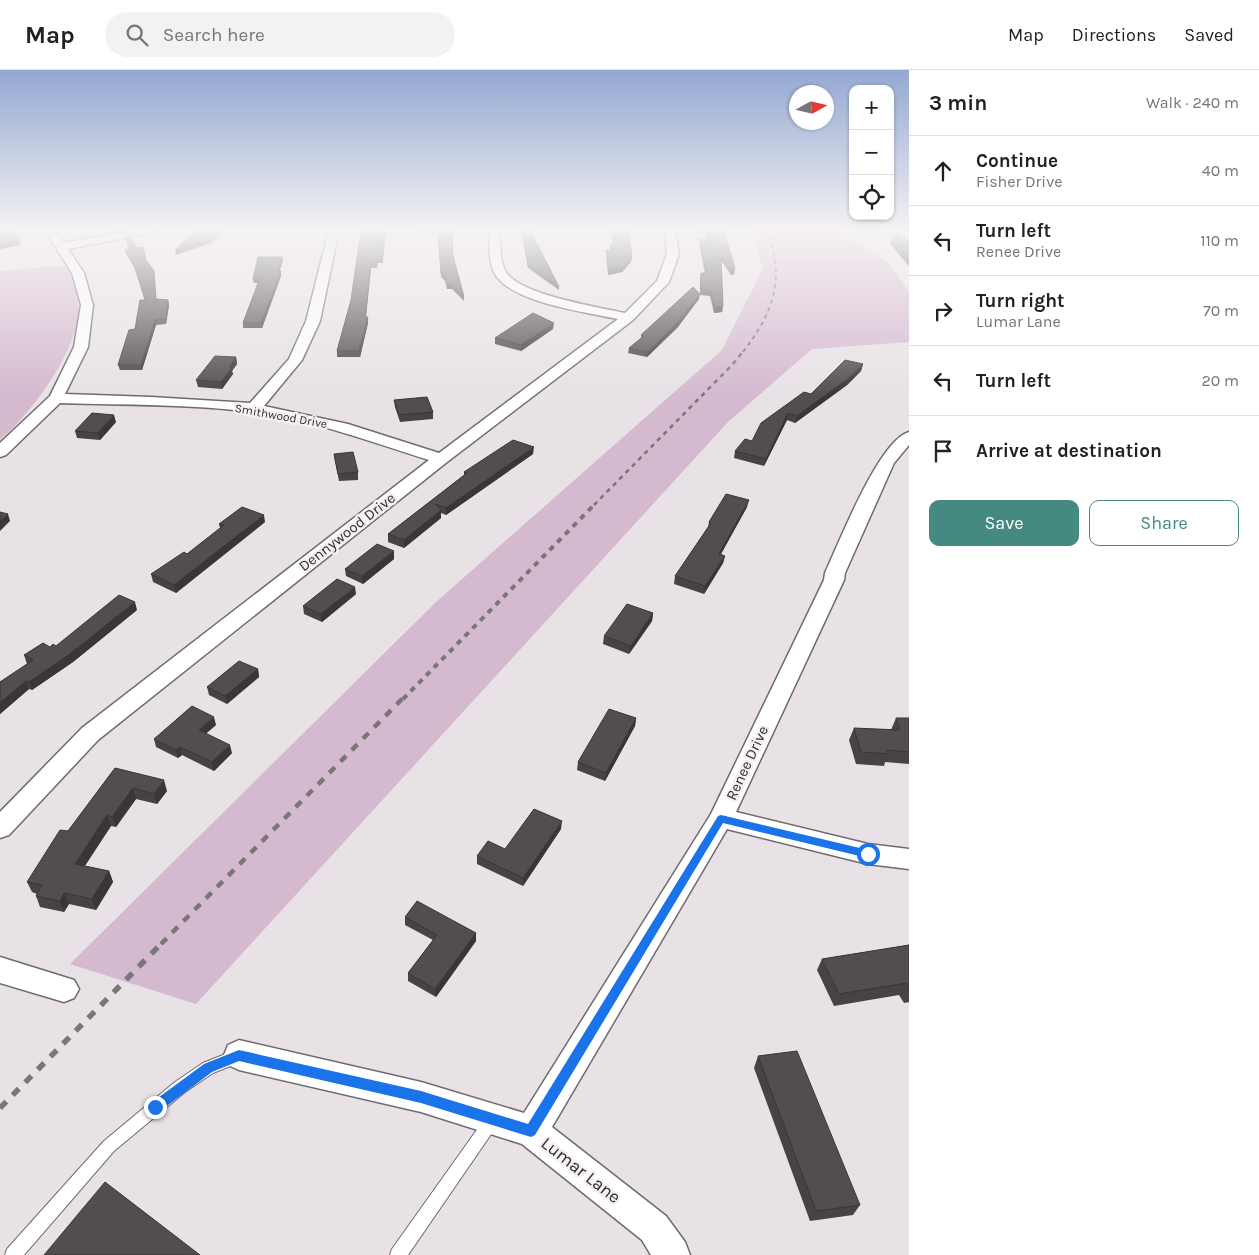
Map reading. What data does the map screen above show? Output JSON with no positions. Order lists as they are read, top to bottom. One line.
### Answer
{"streets":{"street":["Smithwood Drive","Dennywood Drive","Renee Drive","Lumar Lane"]},"crossings":[["Smithwood Drive","Dennywood Drive"],["Renee Drive","Lumar Lane"]],"north":"right","page":{"header":"Map","search":"Search here","nav":["Map","Directions","Saved"],"heading":["3 min","Walk · 240 m"],"map_buttons":["+","−"],"list":[["Continue","Fisher Drive","40 m"],["Turn left","Renee Drive","110 m"],["Turn right","Lumar Lane","70 m"],["Turn left","20 m"],"Arrive at destination"],"buttons":["Save","Share"]}}
